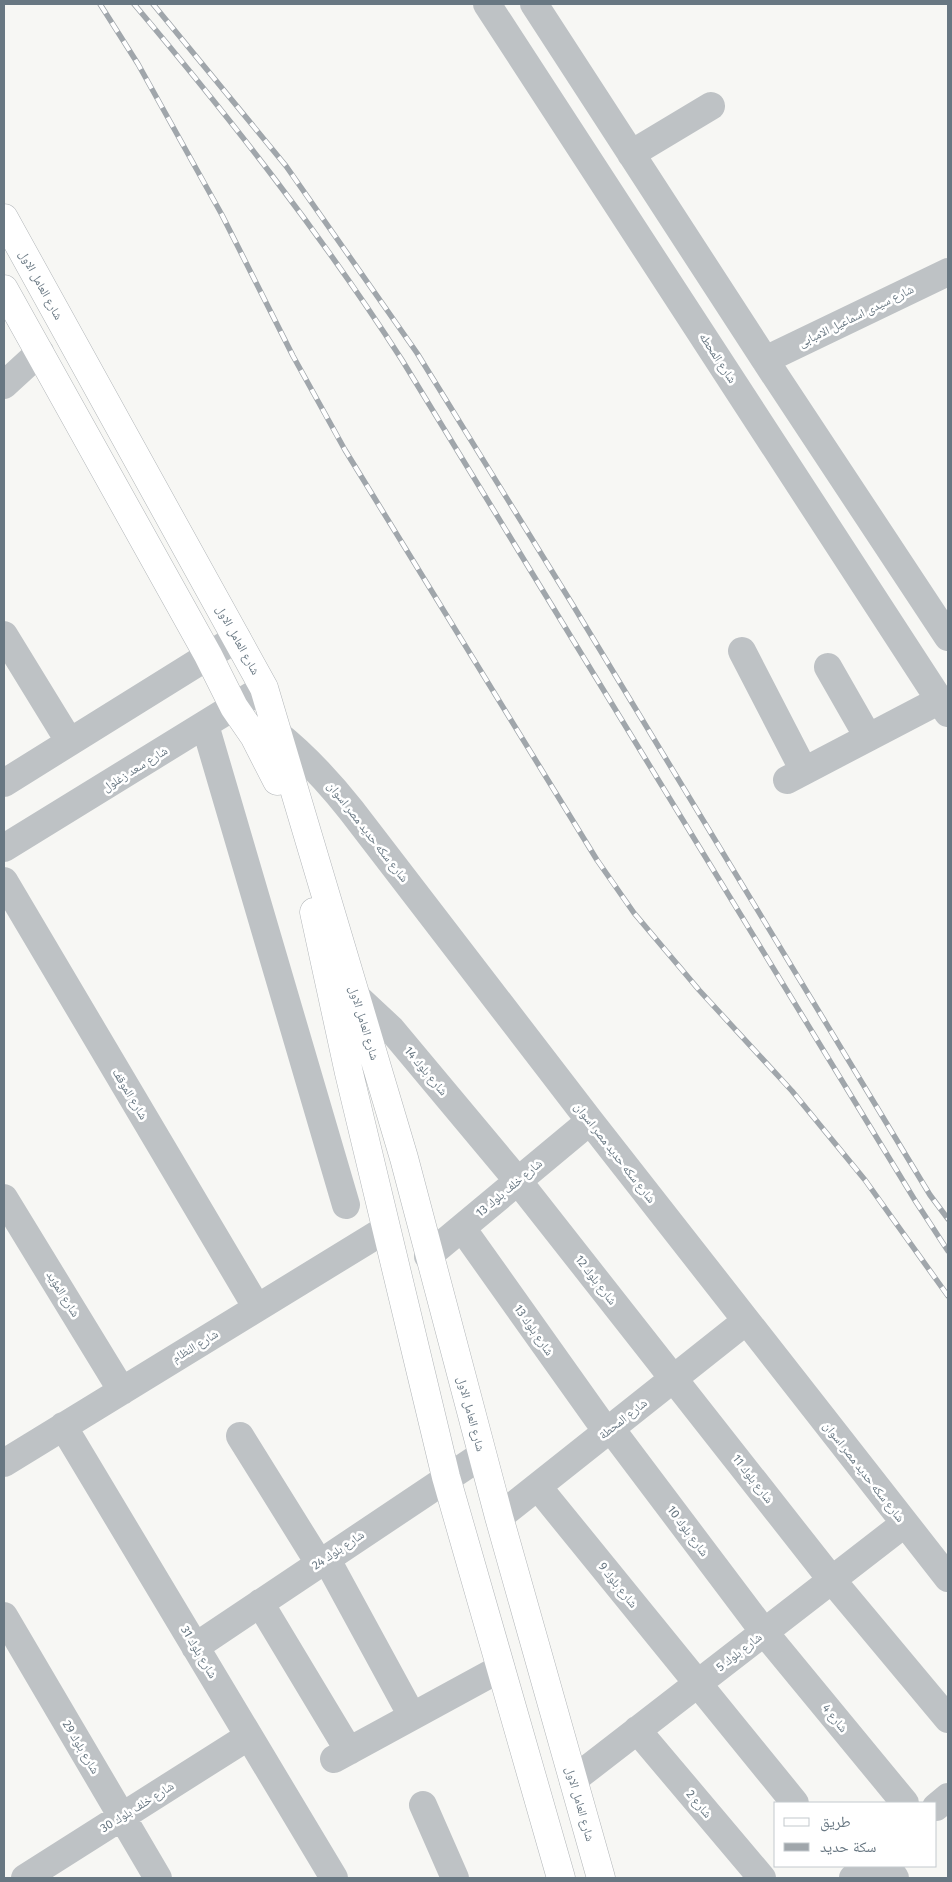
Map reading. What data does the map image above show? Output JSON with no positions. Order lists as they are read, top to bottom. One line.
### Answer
{"streets":{"main road":["شارع العامل الاول"],"street":["شارع سيدى اسماعيل الامبابى","شارع المحطه","شارع سعد زغلول","شارع سكه حديد مصر اسوان","شارع بلوك 14","شارع الموقف","شارع خلف بلوك 13","شارع بلوك 12","شارع المؤيد","شارع بلوك 13","شارع النظام","شارع المحطة","شارع بلوك 11","شارع بلوك 10","شارع بلوك 24","شارع بلوك 9","شارع بلوك 31","شارع بلوك 5","شارع 4","شارع بلوك 29","شارع 2","شارع خلف بلوك 30"]},"crossings":[["شارع العامل الاول","شارع سعد زغلول"],["شارع العامل الاول","شارع سكه حديد مصر اسوان"],["شارع العامل الاول","شارع بلوك 14"],["شارع العامل الاول","شارع خلف بلوك 13"],["شارع العامل الاول","شارع النظام"],["شارع العامل الاول","شارع المحطة"],["شارع العامل الاول","شارع بلوك 24"],["شارع العامل الاول","شارع بلوك 5"],["شارع سكه حديد مصر اسوان","شارع خلف بلوك 13"],["شارع سكه حديد مصر اسوان","شارع المحطة"],["شارع سكه حديد مصر اسوان","شارع بلوك 5"],["شارع بلوك 14","شارع خلف بلوك 13"],["شارع بلوك 14","شارع بلوك 12"],["شارع الموقف","شارع النظام"],["شارع خلف بلوك 13","شارع بلوك 12"],["شارع خلف بلوك 13","شارع بلوك 13"],["شارع بلوك 12","شارع المحطة"],["شارع بلوك 12","شارع بلوك 11"],["شارع المؤيد","شارع النظام"],["شارع بلوك 13","شارع المحطة"],["شارع بلوك 13","شارع بلوك 10"],["شارع النظام","شارع بلوك 31"],["شارع المحطة","شارع بلوك 11"],["شارع المحطة","شارع بلوك 10"],["شارع المحطة","شارع بلوك 9"],["شارع بلوك 11","شارع بلوك 5"],["شارع بلوك 10","شارع بلوك 5"],["شارع بلوك 10","شارع 4"],["شارع بلوك 24","شارع بلوك 31"],["شارع بلوك 9","شارع بلوك 5"],["شارع بلوك 31","شارع خلف بلوك 30"],["شارع بلوك 5","شارع 4"],["شارع بلوك 5","شارع 2"],["شارع بلوك 29","شارع خلف بلوك 30"]],"legend":["طريق","سكة حديد"]}
